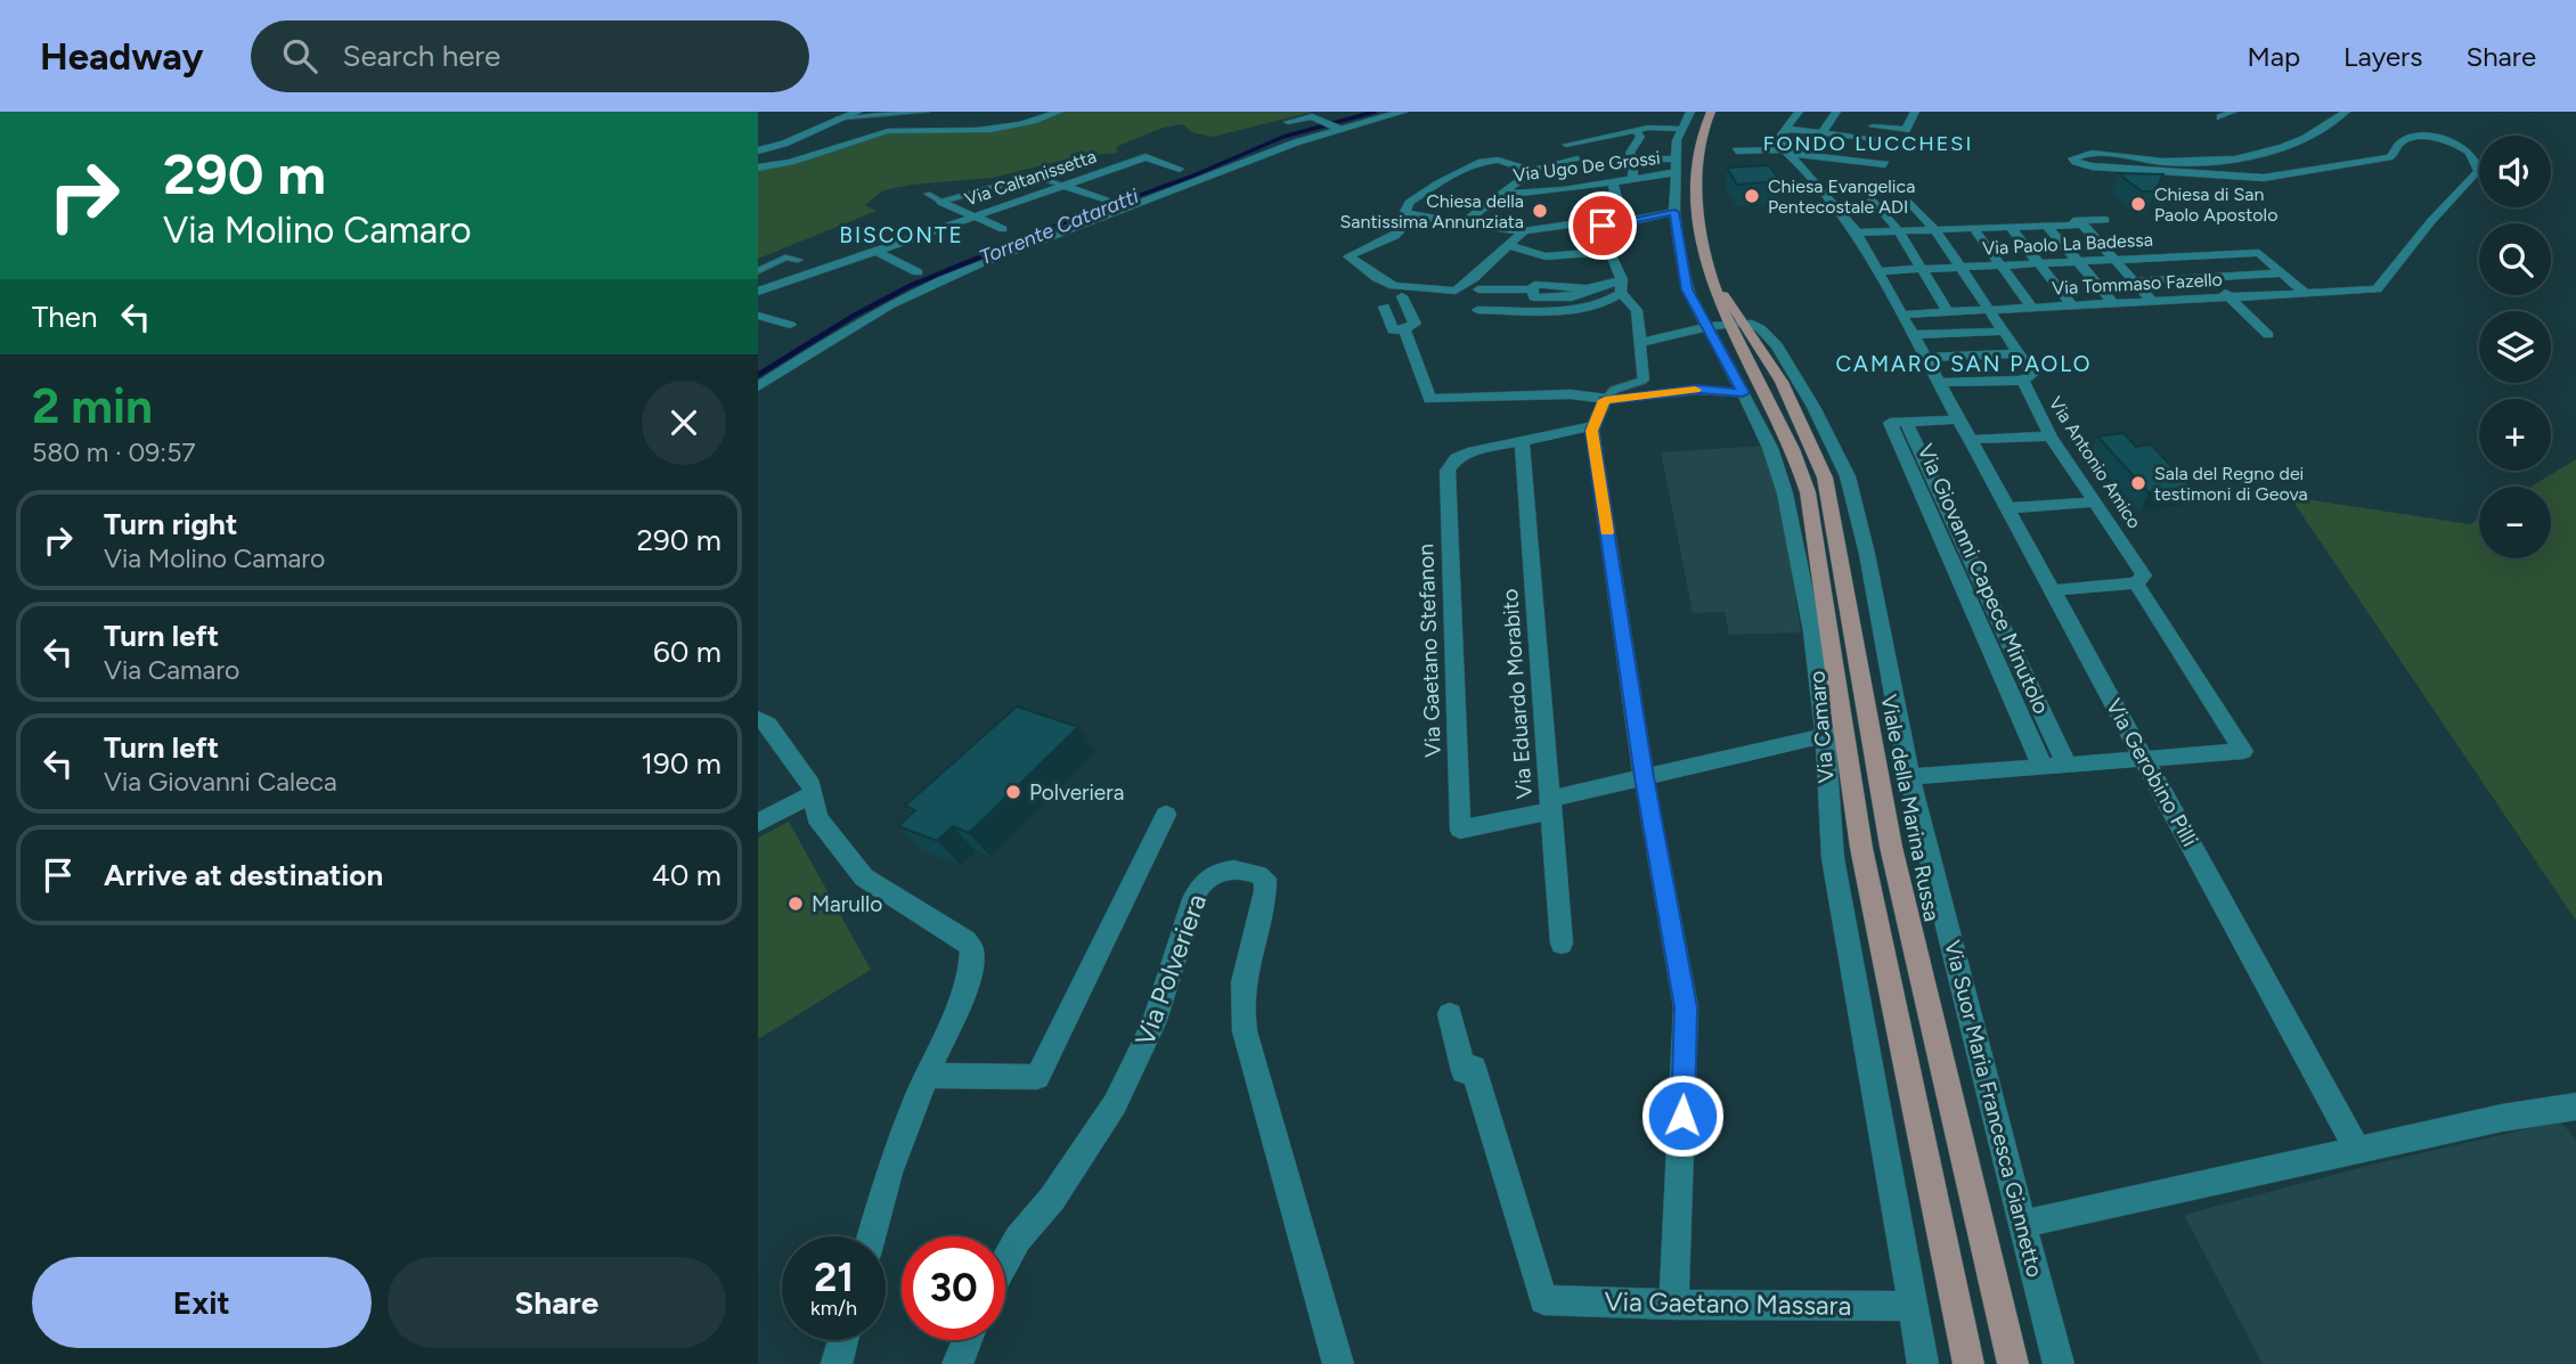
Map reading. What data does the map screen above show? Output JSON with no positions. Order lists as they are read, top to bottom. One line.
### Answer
{"streets":{"main road":["Viale della Marina Russa"],"street":["Via Ugo De Grossi","Via Caltanissetta","Via Paolo La Badessa","Via Tommaso Fazello","Via Antonio Amico","Via Giovanni Capece Minutolo","Via Gaetano Stefanon","Via Eduardo Morabito","Via Camaro","Via Gerobino Pilli","Via Polveriera","Via Suor Maria Francesca Giannetto","Via Gaetano Massara"]},"crossings":[["Via Ugo De Grossi","Via Camaro"],["Via Paolo La Badessa","Via Antonio Amico"],["Via Paolo La Badessa","Via Gerobino Pilli"],["Via Tommaso Fazello","Via Antonio Amico"],["Via Tommaso Fazello","Via Gerobino Pilli"],["Via Antonio Amico","Via Gerobino Pilli"],["Via Giovanni Capece Minutolo","Via Gerobino Pilli"],["Via Gaetano Stefanon","Via Eduardo Morabito"],["Via Camaro","Viale della Marina Russa"],["Via Camaro","Via Suor Maria Francesca Giannetto"],["Via Camaro","Via Gaetano Massara"],["Viale della Marina Russa","Via Suor Maria Francesca Giannetto"]],"districts":["FONDO LUCCHESI","BISCONTE","CAMARO SAN PAOLO"],"water":["Torrente Cataratti"],"places":["Chiesa Evangelica Pentecostale ADI","Chiesa di San Paolo Apostolo","Chiesa della Santissima Annunziata","Sala del Regno dei testimoni di Geova","Polveriera","Marullo"],"page":{"header":"Headway","search":"Search here","nav":["Map","Layers","Share"],"turn":["290 m","Via Molino Camaro"],"map_buttons":["+","−"],"then":"Then","heading":["2 min","580 m · 09:57"],"list":[{"name":"Turn right","note":"Via Molino Camaro","value":"290 m"},{"name":"Turn left","note":"Via Camaro","value":"60 m"},{"name":"Turn left","note":"Via Giovanni Caleca","value":"190 m"},{"name":"Arrive at destination","value":"40 m"}],"speed":"21 km/h","limit":"30","buttons":["Exit","Share"]}}
